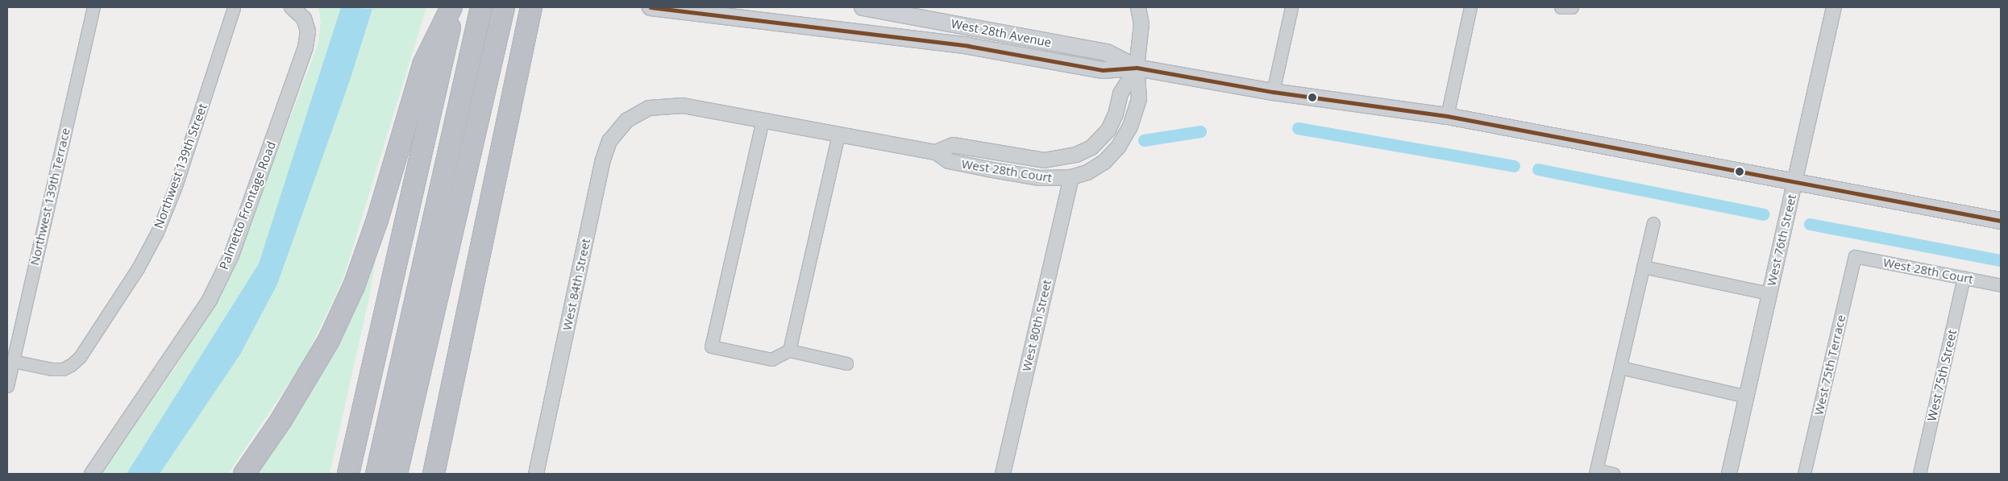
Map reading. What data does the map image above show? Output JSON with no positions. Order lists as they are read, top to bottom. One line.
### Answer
{"streets":{"main road":["West 28th Avenue"],"street":["Northwest 139th Street","West 28th Court","Northwest 139th Terrace","Palmetto Frontage Road","West 76th Street","West 84th Street","West 80th Street","West 75th Terrace","West 75th Street"]},"crossings":[["West 28th Avenue","West 28th Court"],["West 28th Avenue","West 76th Street"],["Northwest 139th Street","Northwest 139th Terrace"],["West 28th Court","West 84th Street"],["West 28th Court","West 80th Street"],["West 28th Court","West 75th Terrace"],["West 28th Court","West 75th Street"]]}
